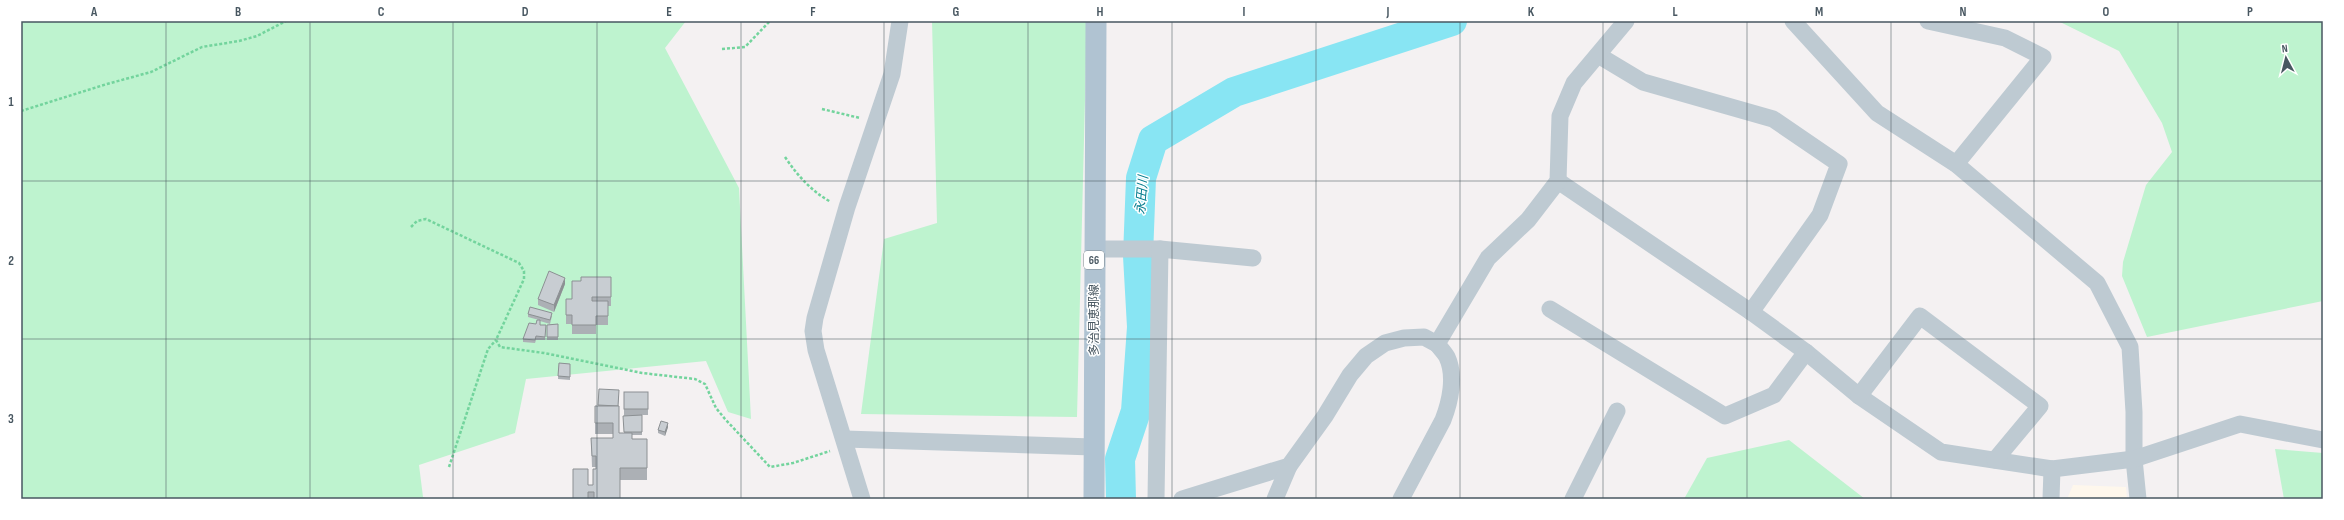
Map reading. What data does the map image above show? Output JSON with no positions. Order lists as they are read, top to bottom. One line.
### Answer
{"streets":{"main road":["66","多治見恵那線"]},"water":["永田川"],"north":"top","grid":{"columns":["A","B","C","D","E","F","G","H","I","J","K","L","M","N","O","P"],"rows":["1","2","3"]}}
